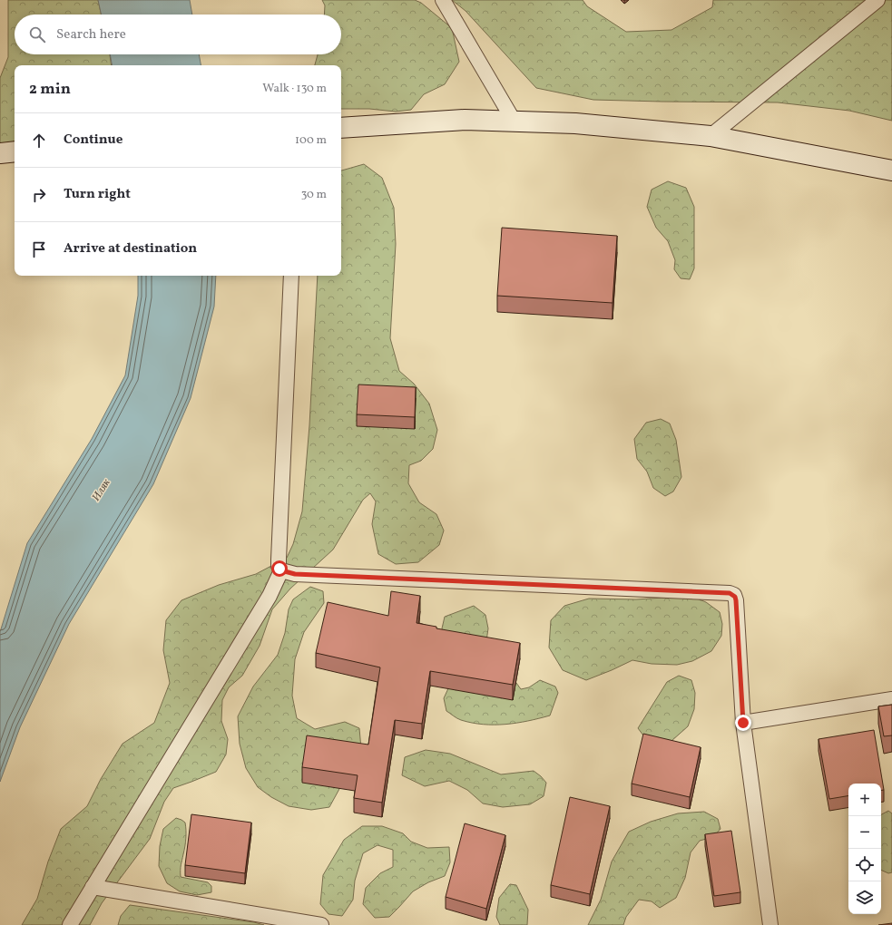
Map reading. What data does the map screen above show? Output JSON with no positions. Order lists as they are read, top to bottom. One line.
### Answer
{"water":["Иляк"],"page":{"search":"Search here","heading":["2 min","Walk · 130 m"],"list":[["Continue","100 m"],["Turn right","30 m"],"Arrive at destination"],"map_buttons":["+","−"]}}
